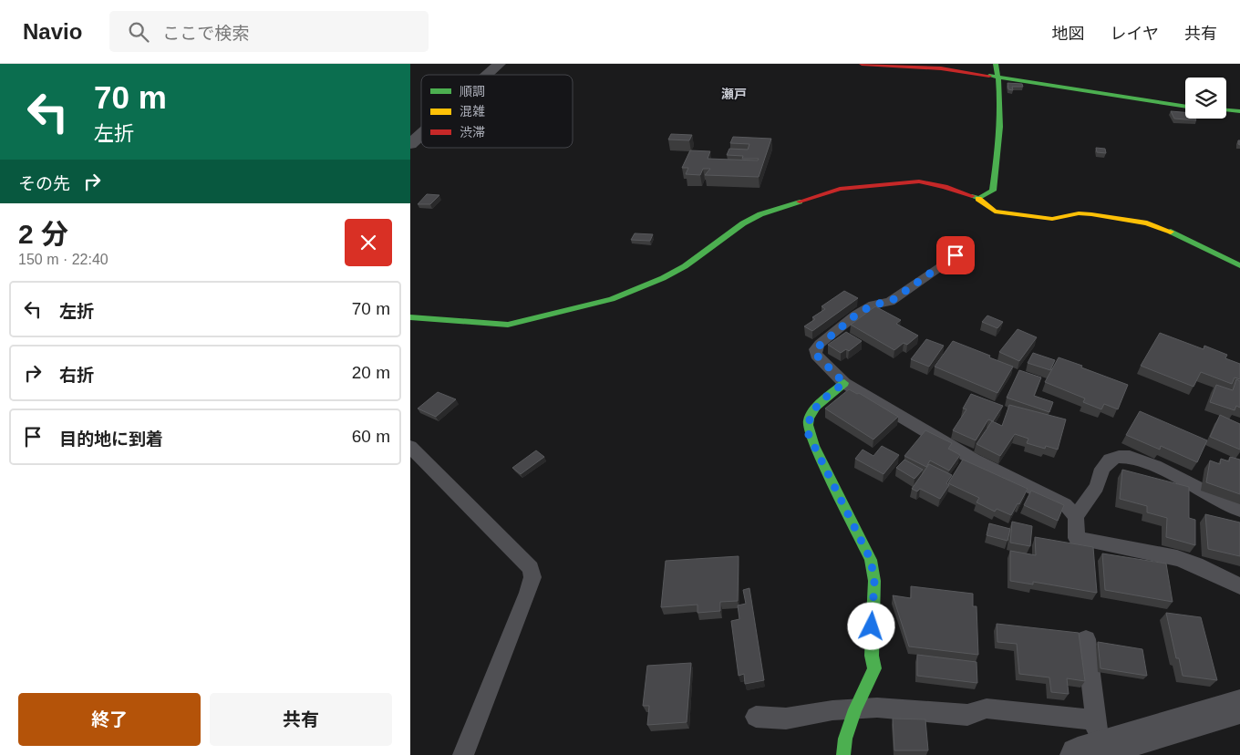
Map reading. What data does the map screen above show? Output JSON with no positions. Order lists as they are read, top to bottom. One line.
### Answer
{"districts":["瀬戸"],"legend":["順調","混雑","渋滞"],"page":{"header":"Navio","search":"ここで検索","nav":["地図","レイヤ","共有"],"turn":["70 m","左折"],"then":"その先","heading":["2 分","150 m · 22:40"],"list":[{"name":"左折","value":"70 m"},{"name":"右折","value":"20 m"},{"name":"目的地に到着","value":"60 m"}],"buttons":["終了","共有"]}}
